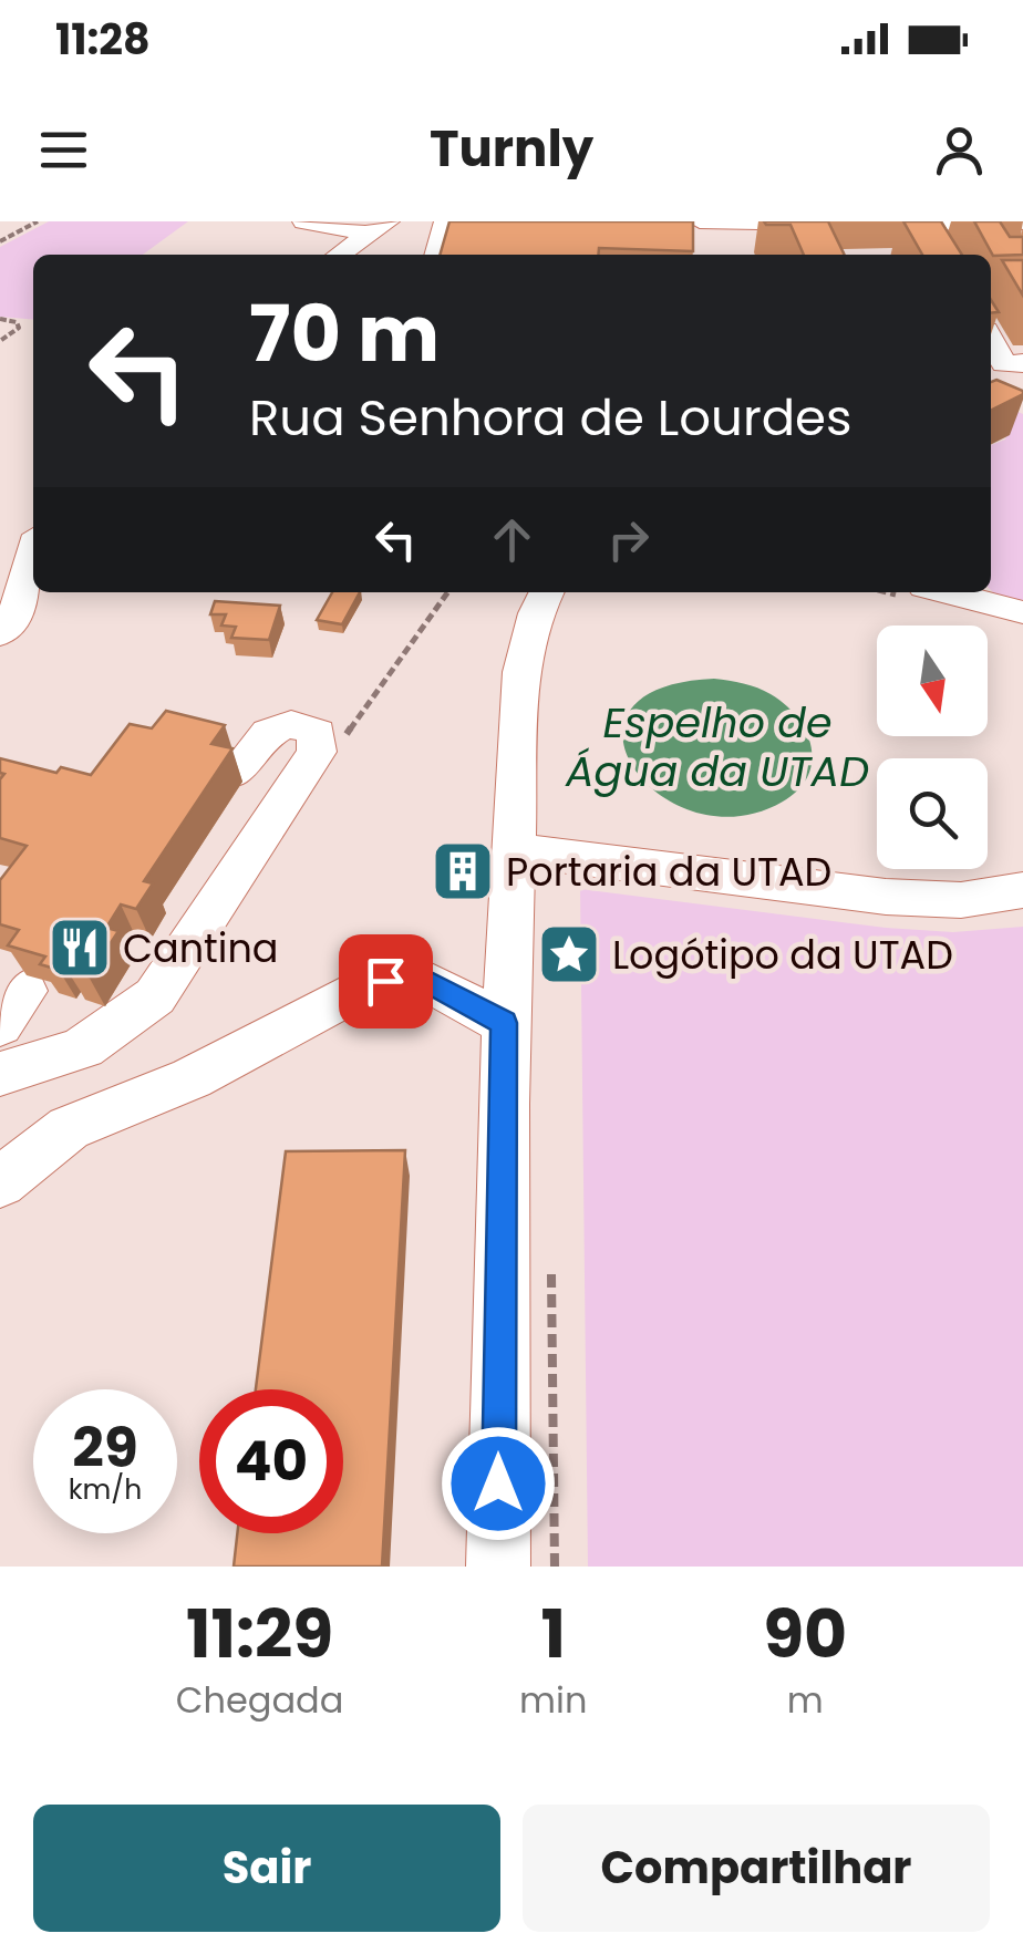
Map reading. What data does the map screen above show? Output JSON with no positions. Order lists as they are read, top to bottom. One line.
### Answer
{"water":["Espelho de Água da UTAD"],"places":{"building":["Portaria da UTAD"],"restaurant":["Cantina"],"place":["Logótipo da UTAD"]},"north":"bottom","page":{"status":"11:28","header":"Turnly","turn":["70 m","Rua Senhora de Lourdes"],"speed":"29 km/h","limit":"40","eta":["11:29","Chegada","1","min","90","m"],"buttons":["Sair","Compartilhar"]}}
